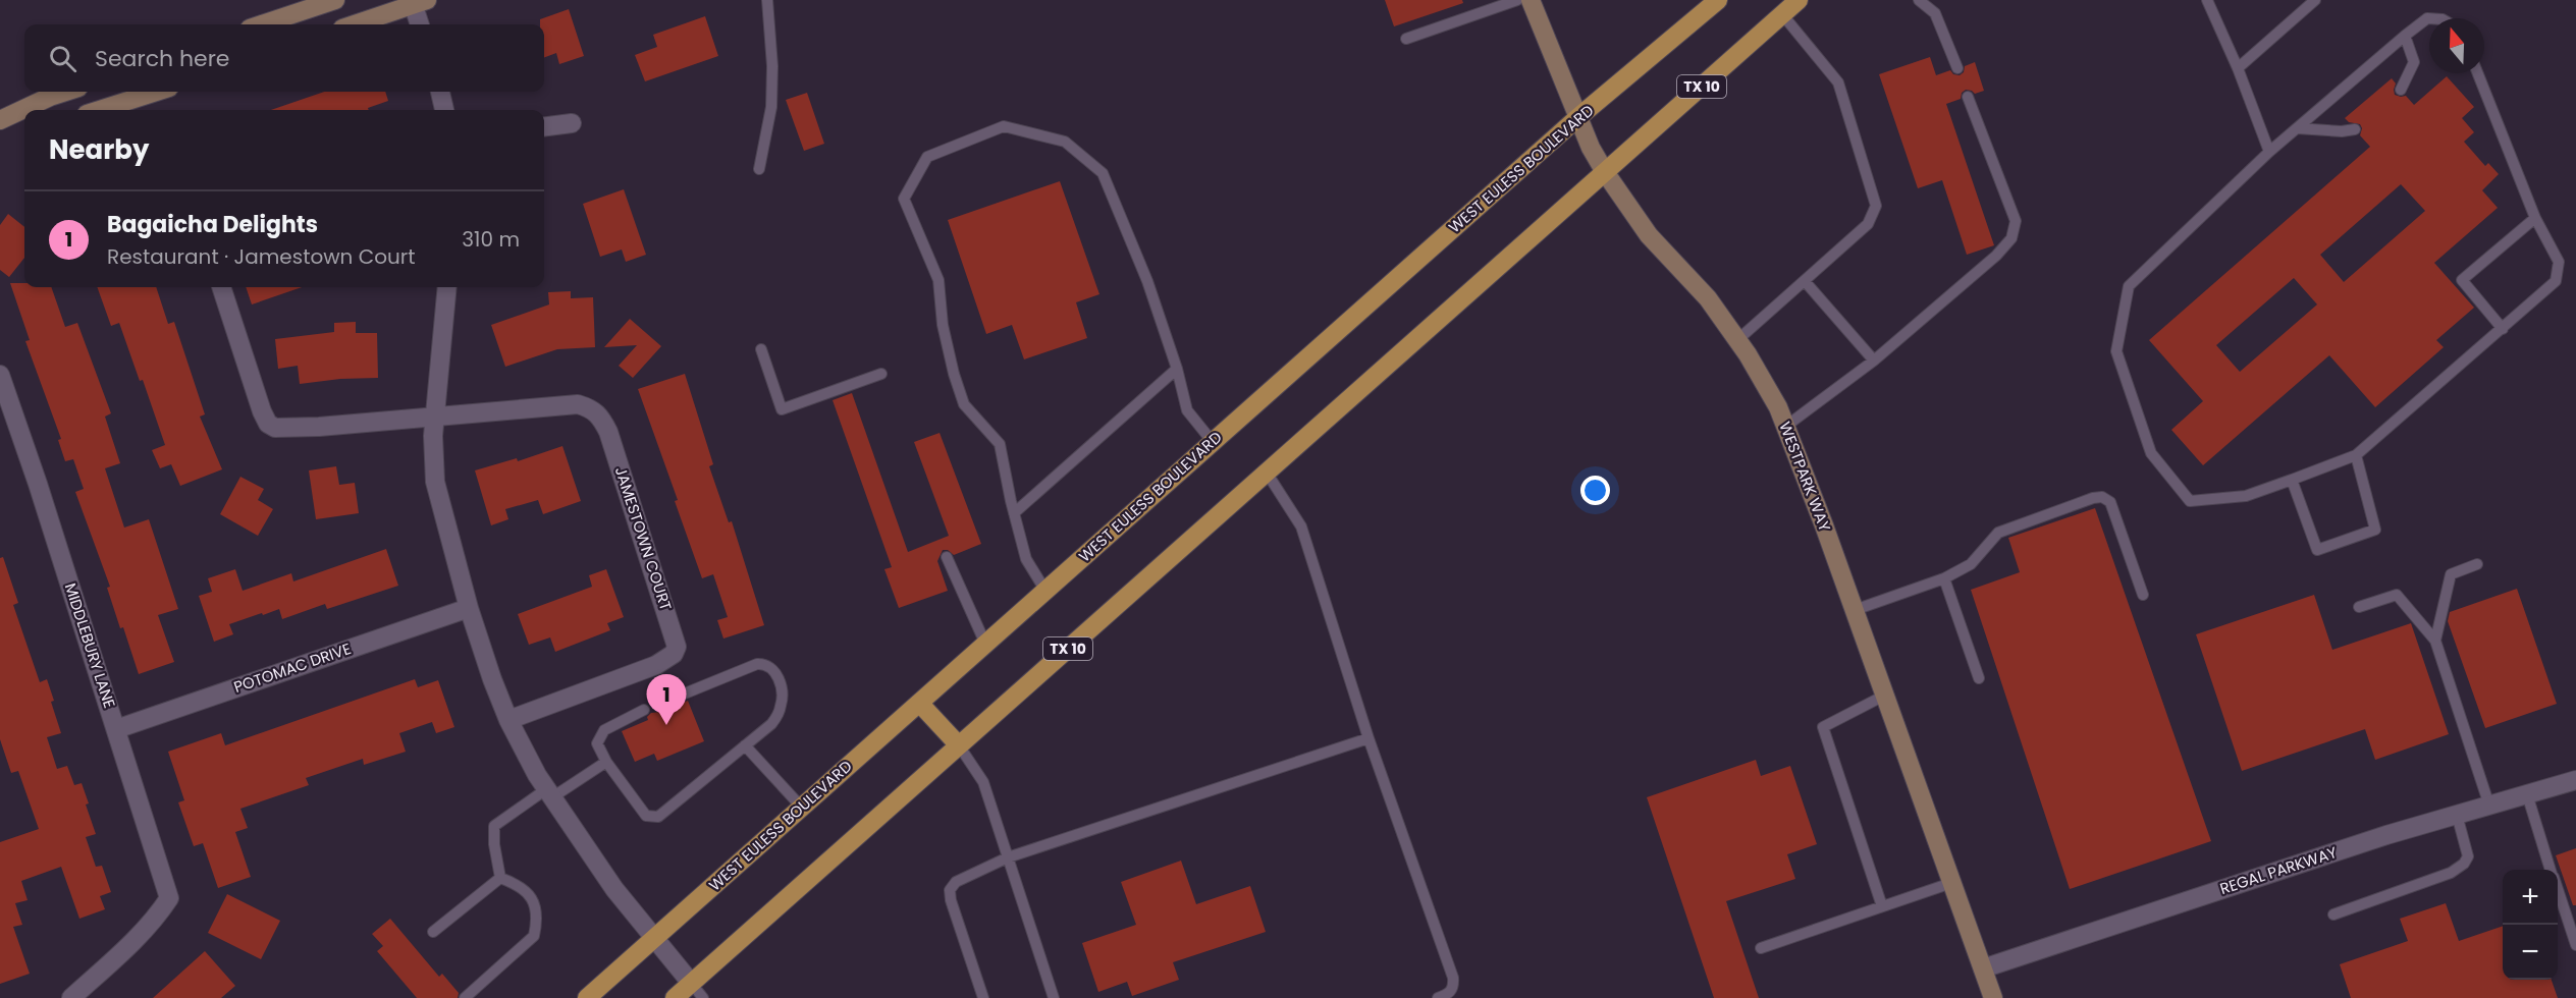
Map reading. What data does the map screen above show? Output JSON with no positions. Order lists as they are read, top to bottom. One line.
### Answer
{"streets":{"main road":["TX 10","WEST EULESS BOULEVARD"],"street":["WESTPARK WAY","JAMESTOWN COURT","MIDDLEBURY LANE","POTOMAC DRIVE","REGAL PARKWAY"]},"crossings":[["TX 10","WESTPARK WAY"],["WEST EULESS BOULEVARD","WESTPARK WAY"],["WESTPARK WAY","REGAL PARKWAY"],["MIDDLEBURY LANE","POTOMAC DRIVE"]],"north":"top","page":{"search":"Search here","heading":"Nearby","list":[{"mark":"1","name":"Bagaicha Delights","note":"Restaurant · Jamestown Court","value":"310 m"}],"pins":"1","map_buttons":["+","−"]}}
